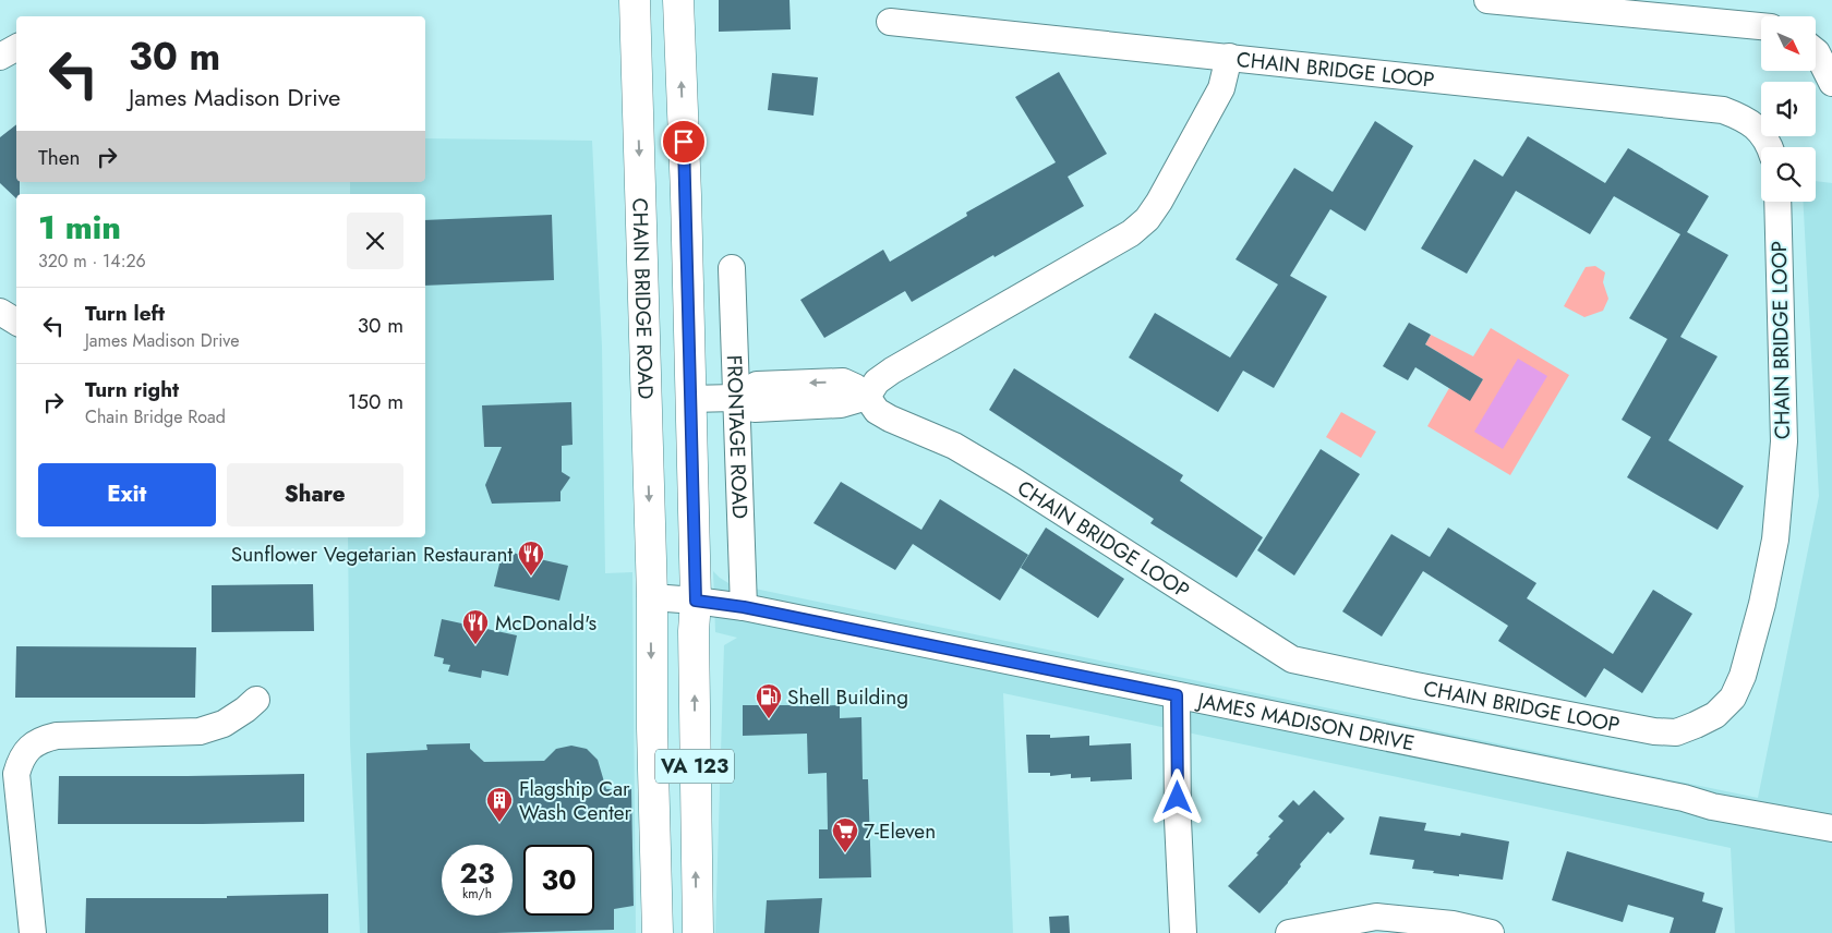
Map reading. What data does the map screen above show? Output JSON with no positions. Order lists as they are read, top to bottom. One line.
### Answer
{"streets":{"main road":["CHAIN BRIDGE ROAD","VA 123"],"street":["CHAIN BRIDGE LOOP","FRONTAGE ROAD","JAMES MADISON DRIVE"]},"crossings":[["CHAIN BRIDGE LOOP","FRONTAGE ROAD"],["CHAIN BRIDGE LOOP","VA 123"],["CHAIN BRIDGE ROAD","JAMES MADISON DRIVE"],["CHAIN BRIDGE ROAD","VA 123"],["FRONTAGE ROAD","JAMES MADISON DRIVE"],["JAMES MADISON DRIVE","VA 123"]],"places":{"restaurant":["Sunflower Vegetarian Restaurant","McDonald's"],"fuel station":["Shell Building"],"building":["Flagship Car Wash Center"],"supermarket":["7-Eleven"]},"north":"bottom right","page":{"turn":["30 m","James Madison Drive"],"then":"Then","heading":["1 min","320 m · 14:26"],"list":[{"name":"Turn left","note":"James Madison Drive","value":"30 m"},{"name":"Turn right","note":"Chain Bridge Road","value":"150 m"}],"buttons":["Exit","Share"],"speed":"23 km/h","limit":"30"}}
